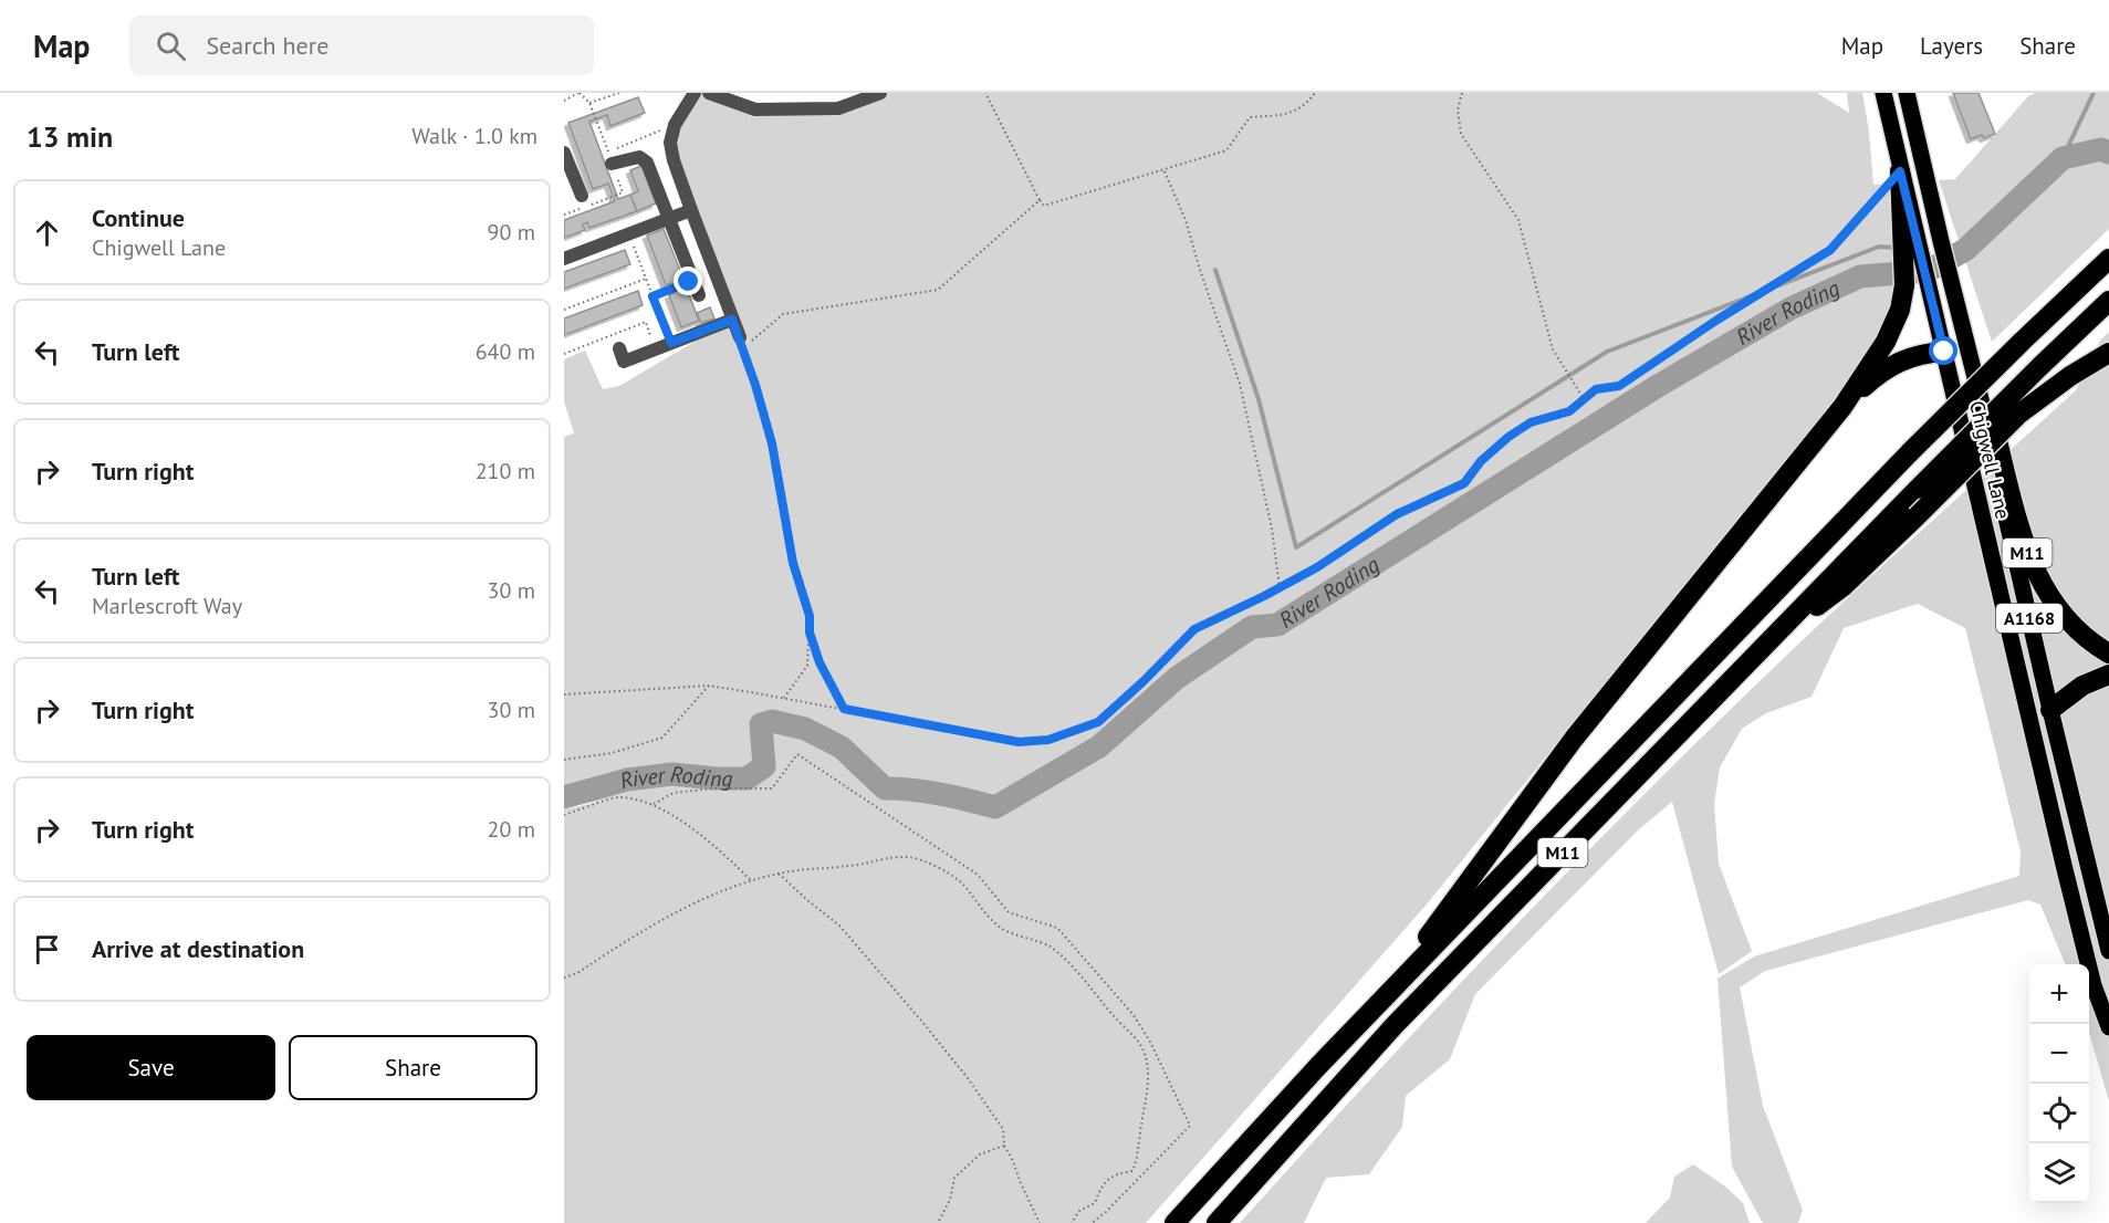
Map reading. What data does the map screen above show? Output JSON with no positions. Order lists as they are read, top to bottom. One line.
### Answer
{"streets":{"highway":["M11"],"main road":["Chigwell Lane","A1168"]},"crossings":[["Chigwell Lane","M11"]],"water":["River Roding"],"page":{"header":"Map","search":"Search here","nav":["Map","Layers","Share"],"heading":["13 min","Walk · 1.0 km"],"list":[["Continue","Chigwell Lane","90 m"],["Turn left","640 m"],["Turn right","210 m"],["Turn left","Marlescroft Way","30 m"],["Turn right","30 m"],["Turn right","20 m"],"Arrive at destination"],"map_buttons":["+","−"],"buttons":["Save","Share"]}}
